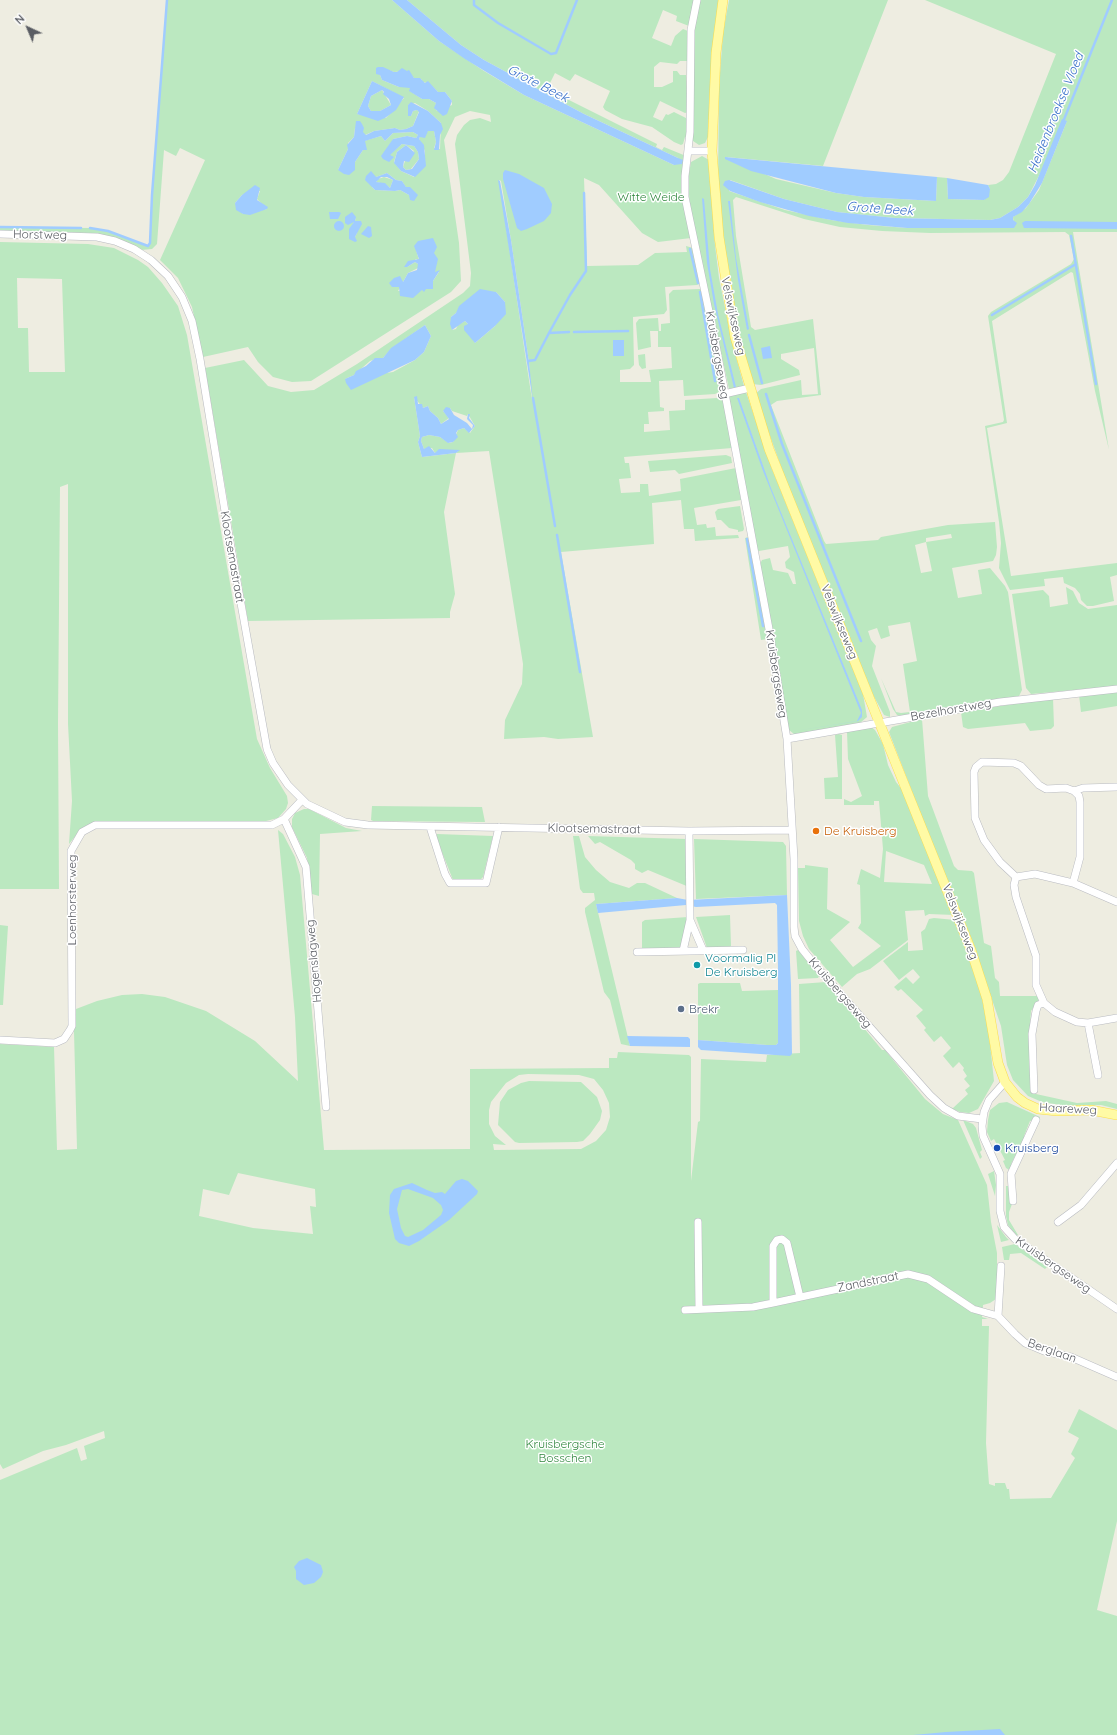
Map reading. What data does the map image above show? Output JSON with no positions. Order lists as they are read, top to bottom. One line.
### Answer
{"streets":{"main road":["Velswijkseweg","Haareweg"],"street":["Horstweg","Kruisbergseweg","Klootsemastraat","Bezelhorstweg","Loenhorsterweg","Hogenslagweg","Zandstraat","Berglaan"]},"crossings":[["Horstweg","Klootsemastraat"],["Velswijkseweg","Kruisbergseweg"],["Velswijkseweg","Bezelhorstweg"],["Velswijkseweg","Haareweg"],["Kruisbergseweg","Klootsemastraat"],["Kruisbergseweg","Bezelhorstweg"],["Kruisbergseweg","Haareweg"],["Klootsemastraat","Loenhorsterweg"],["Loenhorsterweg","Hogenslagweg"],["Zandstraat","Berglaan"]],"water":["Grote Beek","Heidenbroekse Vloed"],"parks":["Witte Weide","Kruisbergsche Bosschen"],"places":["De Kruisberg","Voormalig PI De Kruisberg","Brekr","Kruisberg"],"north":"top left"}
